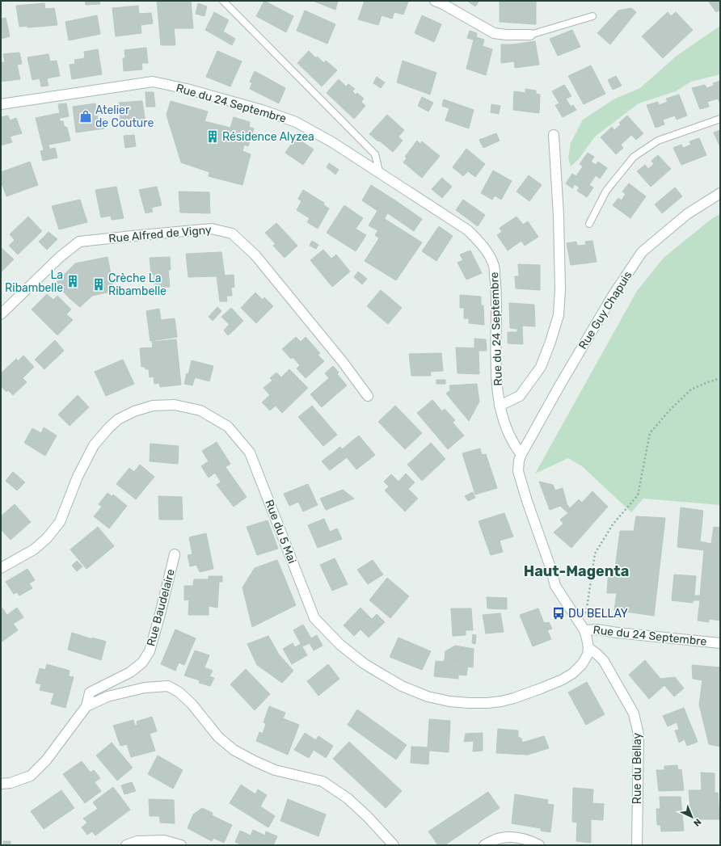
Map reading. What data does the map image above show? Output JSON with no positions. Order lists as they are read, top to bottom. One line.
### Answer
{"streets":{"street":["Rue du 24 Septembre","Rue Alfred de Vigny","Rue Guy Chapuis","Rue du 5 Mai","Rue Baudelaire","Rue du Bellay"]},"crossings":[["Rue du 24 Septembre","Rue Guy Chapuis"],["Rue du 5 Mai","Rue du Bellay"]],"districts":["Haut-Magenta"],"places":{"shop":["Atelier de Couture"],"building":["Résidence Alyzea","La Ribambelle","Crèche La Ribambelle"],"bus stop":["DU BELLAY"]},"north":"bottom right"}
